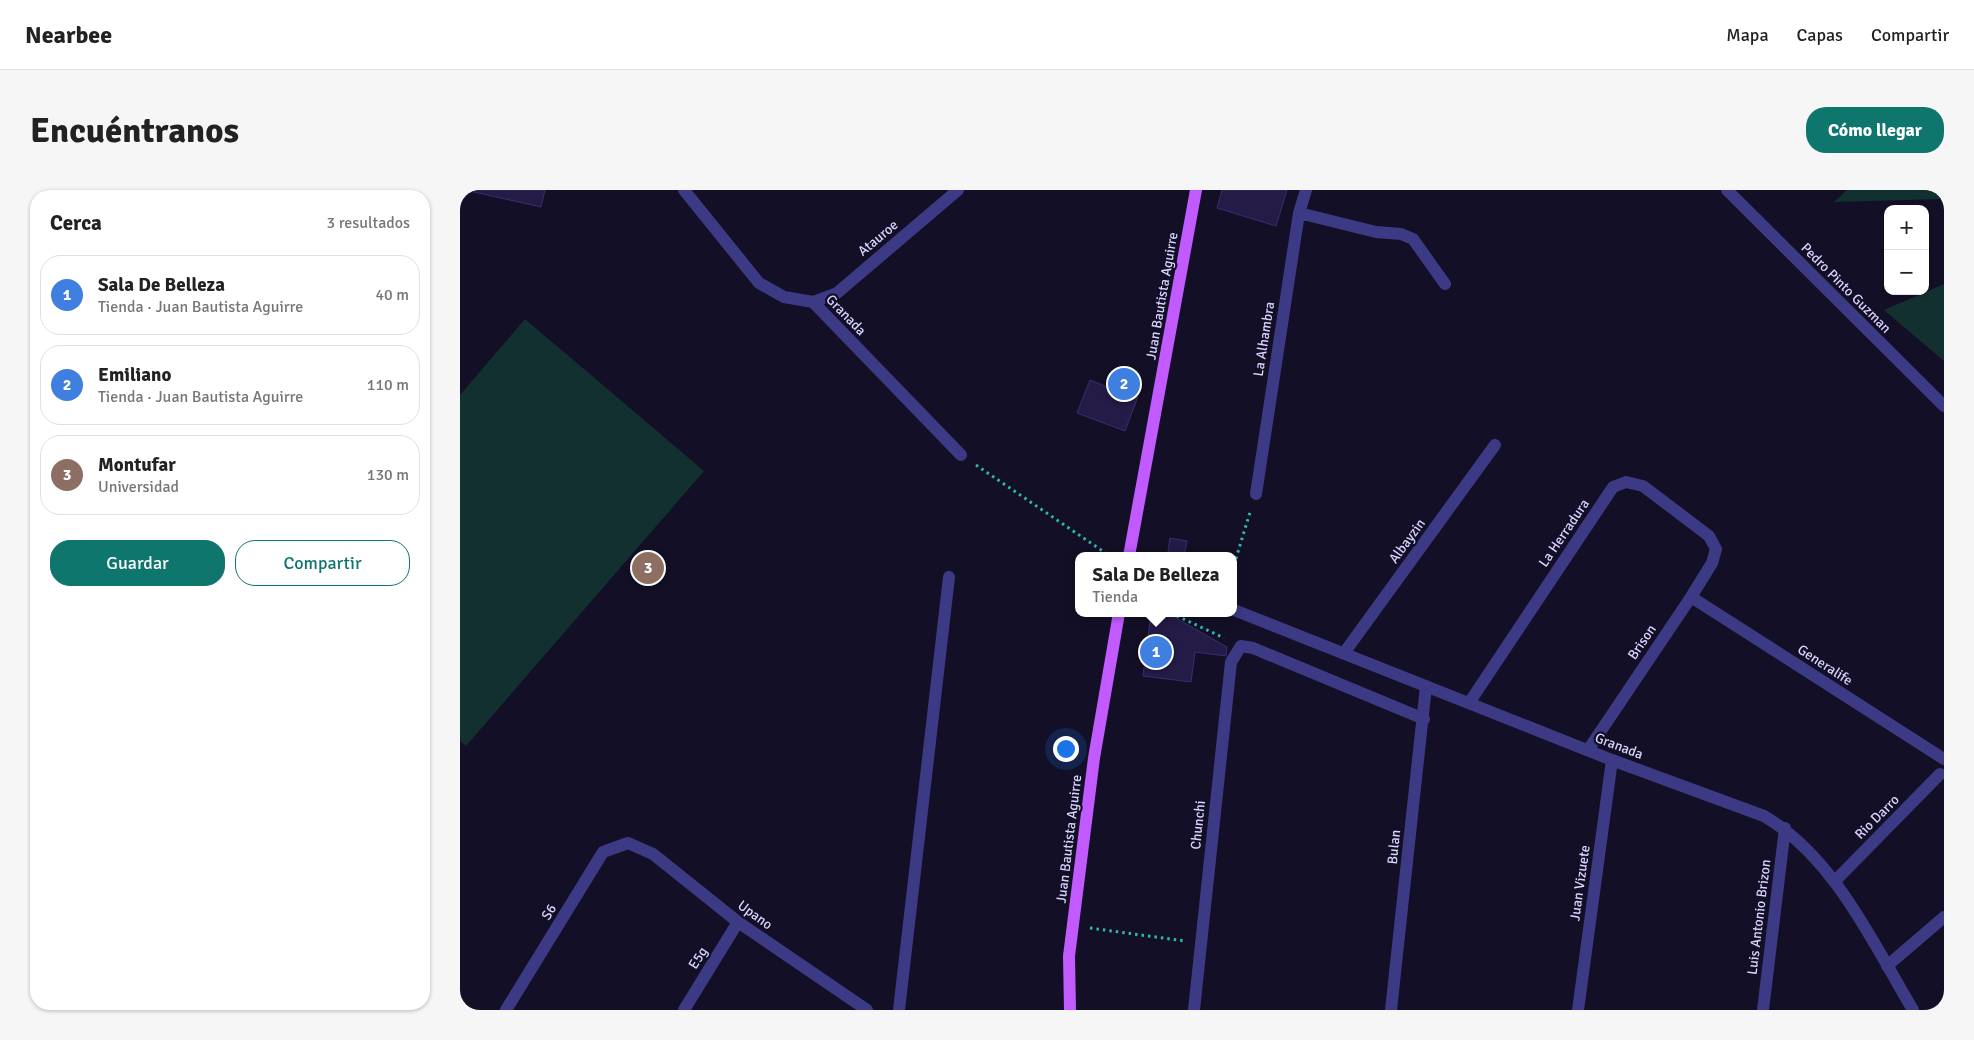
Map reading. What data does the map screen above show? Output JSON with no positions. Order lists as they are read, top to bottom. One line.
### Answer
{"streets":{"main road":["Juan Bautista Aguirre"],"street":["Atauroe","Pedro Pinto Guzman","Granada","La Alhambra","La Herradura","Albayzin","Brison","Generalife","Rio Darro","Chunchi","Bulan","Juan Vizuete","S6","Upano","Luis Antonio Brizon","E5g"]},"crossings":[["Atauroe","Granada"],["Granada","La Herradura"],["Granada","Albayzin"],["Granada","Brison"],["Granada","Rio Darro"],["Granada","Bulan"],["Granada","Juan Vizuete"],["Granada","Luis Antonio Brizon"],["La Herradura","Brison"],["Brison","Generalife"],["S6","Upano"],["Upano","E5g"]],"page":{"header":"Nearbee","nav":["Mapa","Capas","Compartir"],"buttons":["Cómo llegar",["Guardar","Compartir"]],"title":"Encuéntranos","heading":["Cerca","3 resultados"],"map_buttons":["+","−"],"list":[{"mark":"1","name":"Sala De Belleza","note":"Tienda · Juan Bautista Aguirre","value":"40 m"},{"mark":"2","name":"Emiliano","note":"Tienda · Juan Bautista Aguirre","value":"110 m"},{"mark":"3","name":"Montufar","note":"Universidad","value":"130 m"}],"pins":["2","3","1"],"popup":["Sala De Belleza","Tienda"]}}
